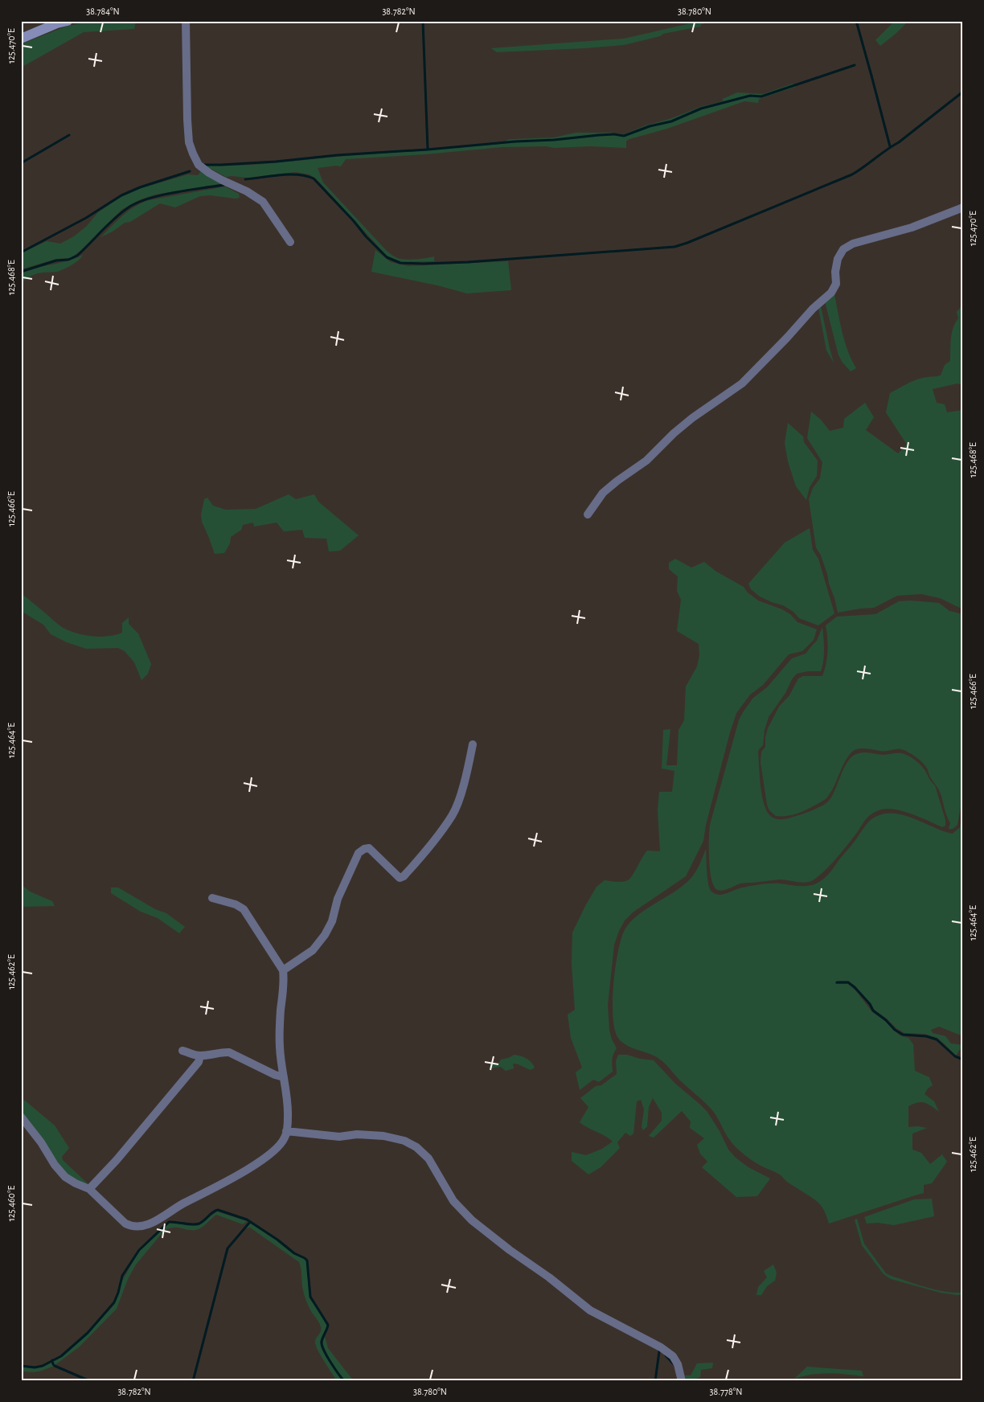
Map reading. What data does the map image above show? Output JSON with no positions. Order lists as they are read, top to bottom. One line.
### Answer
{"coordinates":["38.784°N","38.782°N","38.780°N","125.470°E","125.468°E","125.466°E","125.464°E","125.462°E","125.460°E","38.778°N"]}
